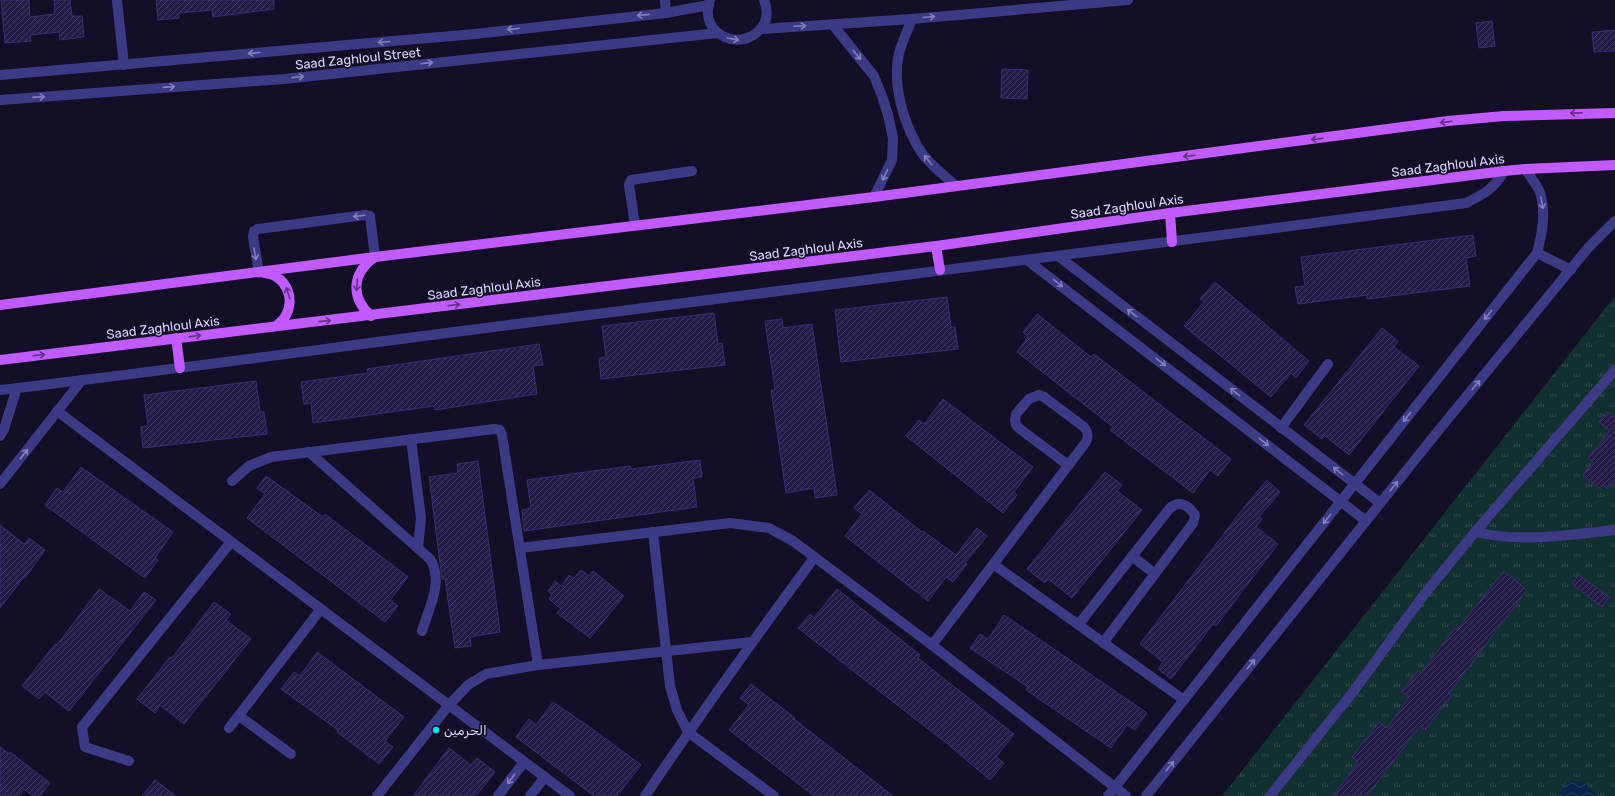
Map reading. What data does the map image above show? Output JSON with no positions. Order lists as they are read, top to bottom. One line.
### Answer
{"streets":{"main road":["Saad Zaghloul Axis"],"street":["Saad Zaghloul Street"]},"places":["الحرمين"]}
